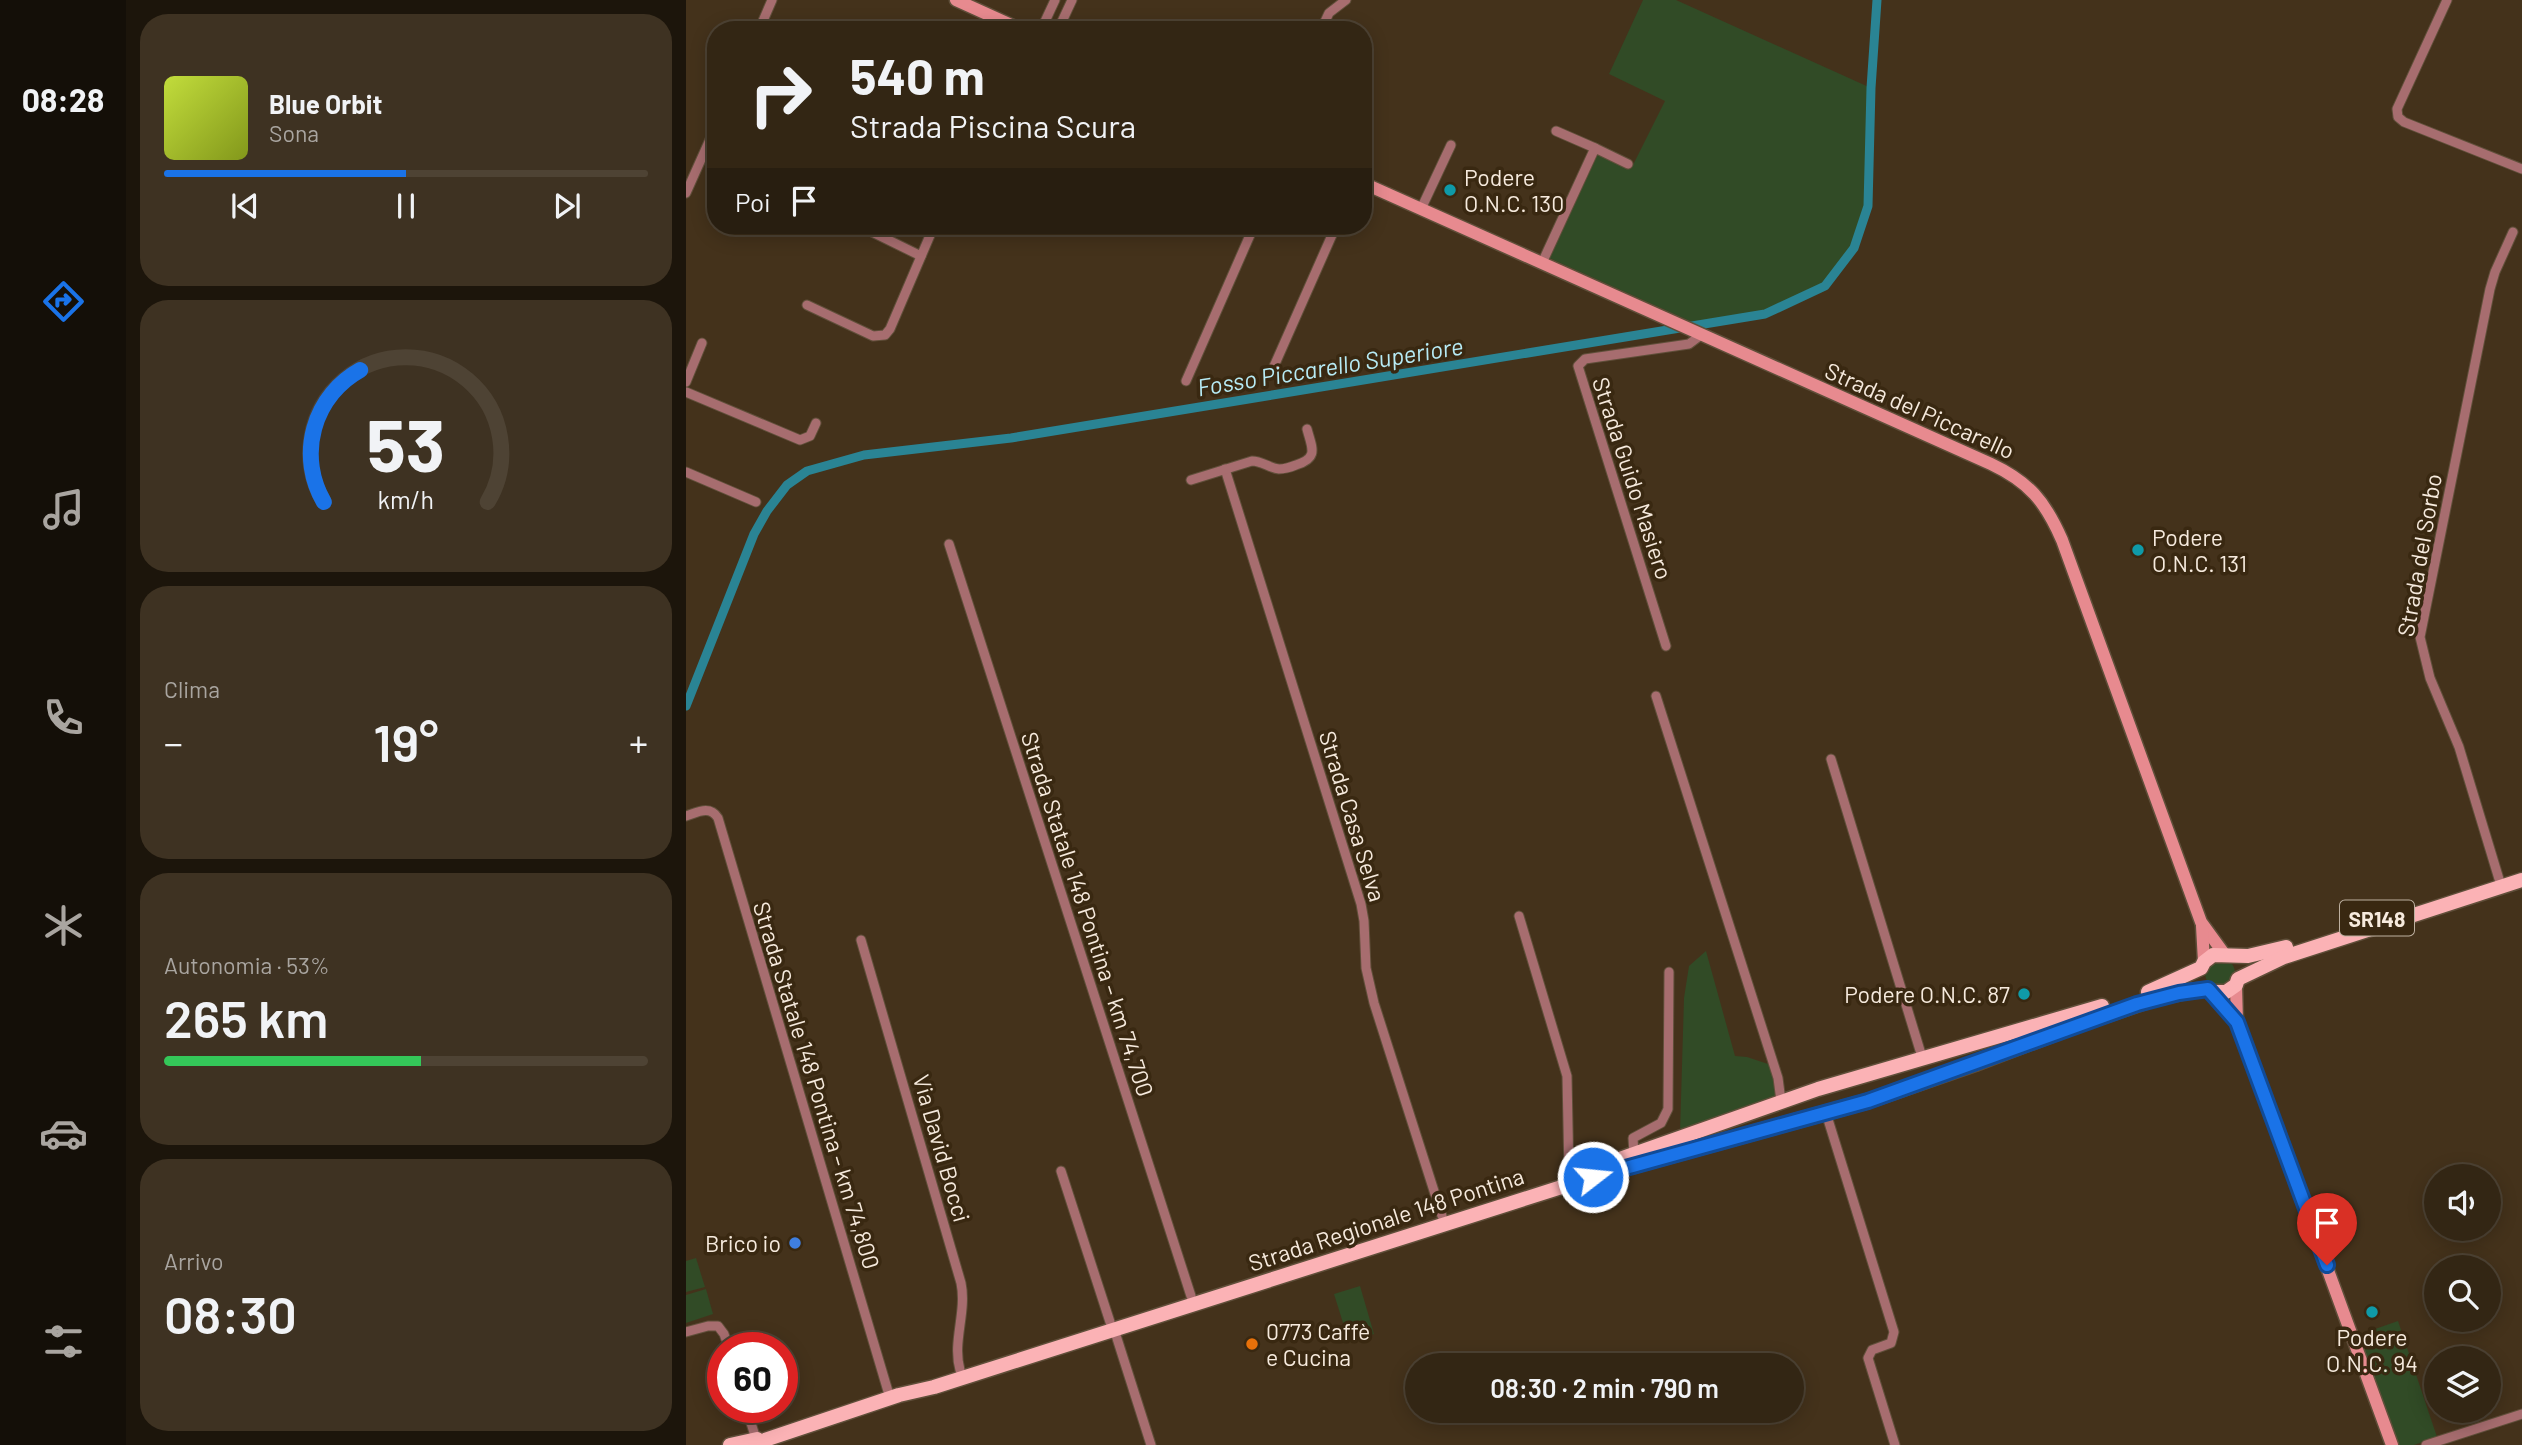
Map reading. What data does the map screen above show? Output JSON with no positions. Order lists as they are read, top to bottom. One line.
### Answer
{"streets":{"main road":["SR148","Strada Regionale 148 Pontina"],"street":["Strada del Piccarello","Strada Guido Masiero","Strada del Sorbo","Strada Casa Selva","Strada Statale 148 Pontina – km 74,700","Strada Statale 148 Pontina – km 74,800","Via David Bocci"]},"crossings":[["Strada del Piccarello","Strada Guido Masiero"],["Strada del Piccarello","Strada Regionale 148 Pontina"],["Strada del Sorbo","Strada Regionale 148 Pontina"],["Strada Casa Selva","Strada Regionale 148 Pontina"],["Strada Statale 148 Pontina – km 74,700","Strada Regionale 148 Pontina"],["Strada Statale 148 Pontina – km 74,800","Strada Regionale 148 Pontina"],["Via David Bocci","Strada Regionale 148 Pontina"]],"water":["Fosso Piccarello Superiore"],"places":["Podere O.N.C. 130","Podere O.N.C. 131","Podere O.N.C. 87","Brico io","Podere O.N.C. 94","0773 Caffè e Cucina"],"page":{"tabs":"08:28","turn":["540 m","Strada Piscina Scura"],"song":["Blue Orbit","Sona"],"then":"Poi","tile":["Clima",["Autonomia · 53%","265 km"],["Arrivo","08:30"]],"heat":["−","19°","+"],"limit":"60","trip":"08:30 · 2 min · 790 m","gauge":["53","km/h"]}}
